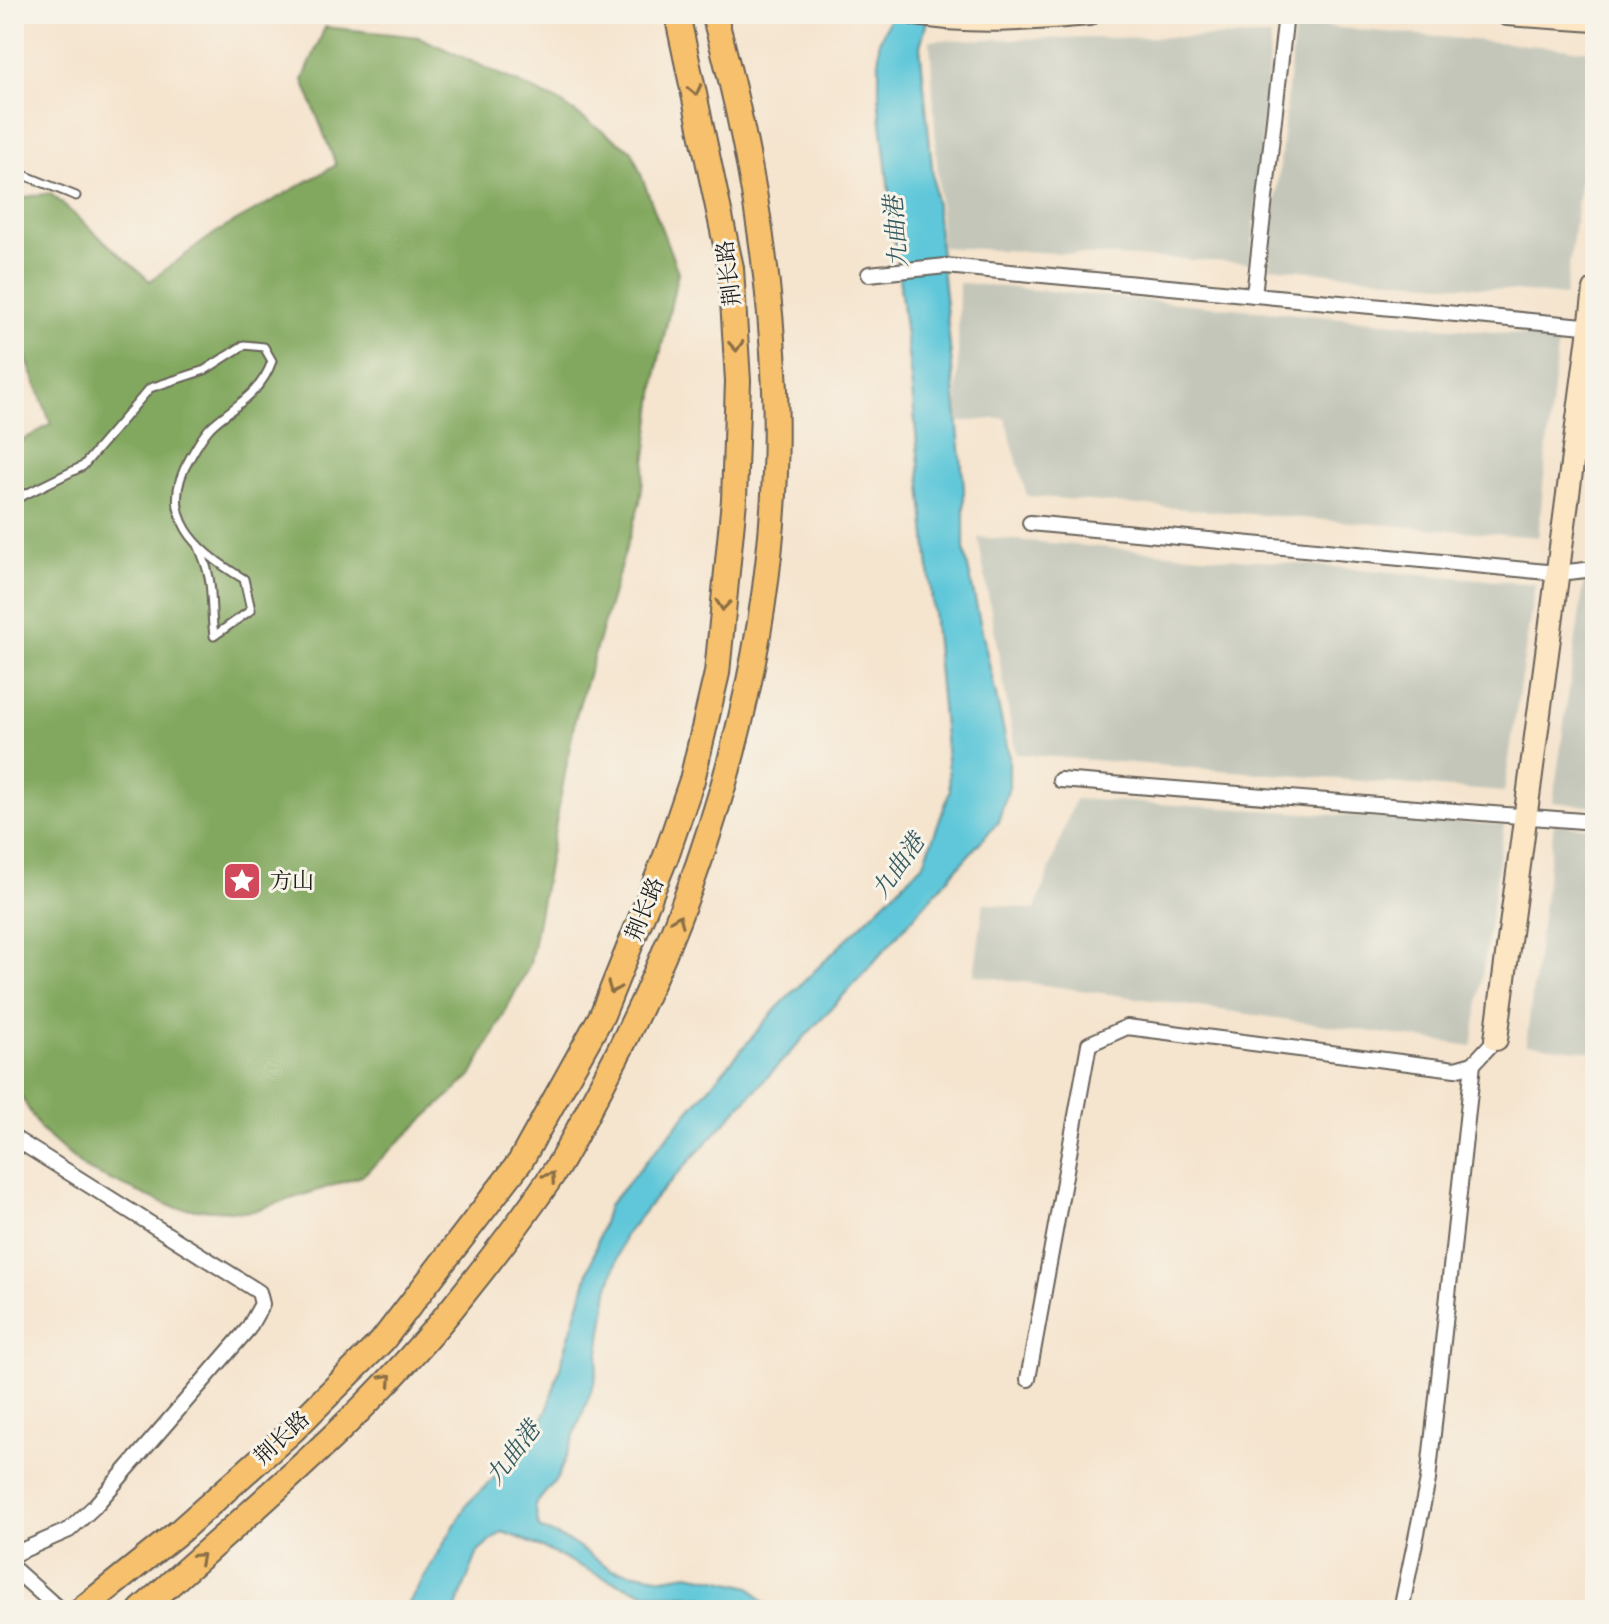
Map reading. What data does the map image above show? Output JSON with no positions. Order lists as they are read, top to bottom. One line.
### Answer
{"streets":{"main road":["荆长路"]},"water":["九曲港"],"places":{"place":["方山"]}}
